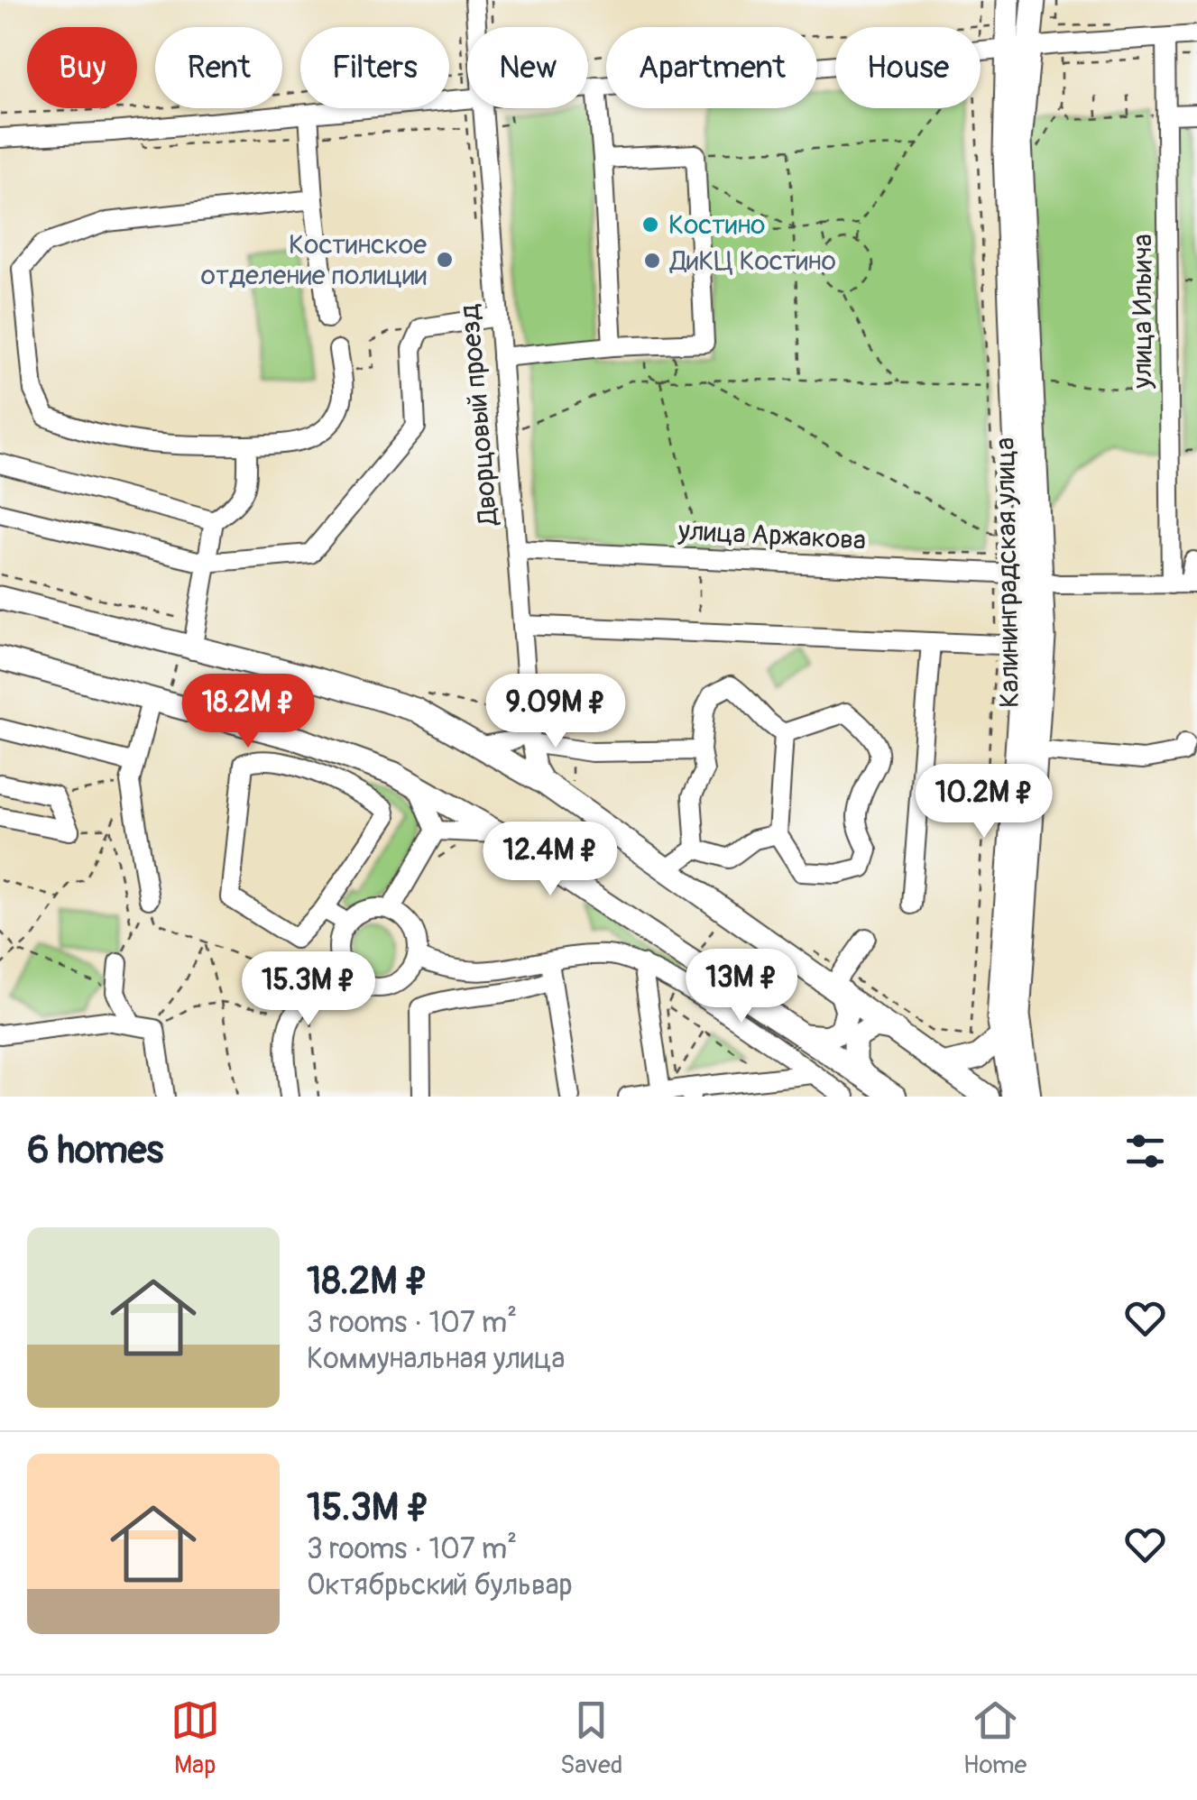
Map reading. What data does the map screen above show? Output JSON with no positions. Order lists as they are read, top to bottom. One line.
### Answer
{"streets":{"main road":["Калининградская улица"],"street":["улица Ильича","Дворцовый проезд","улица Аржакова"]},"crossings":[["улица Ильича","улица Аржакова"],["Дворцовый проезд","улица Аржакова"],["улица Аржакова","Калининградская улица"]],"places":["Костино","Костинское отделение полиции","ДиКЦ Костино"],"page":{"chip":["Buy","Rent","Filters","New","Apartment","House"],"price":["18.2M ₽","9.09M ₽","10.2M ₽","12.4M ₽","13M ₽","15.3M ₽"],"heading":"6 homes","list":[{"name":"18.2M ₽","note":"3 rooms · 107 m² · Коммунальная улица"},{"name":"15.3M ₽","note":"3 rooms · 107 m² · Октябрьский бульвар"}],"tabs":["Map","Saved","Home"]}}
